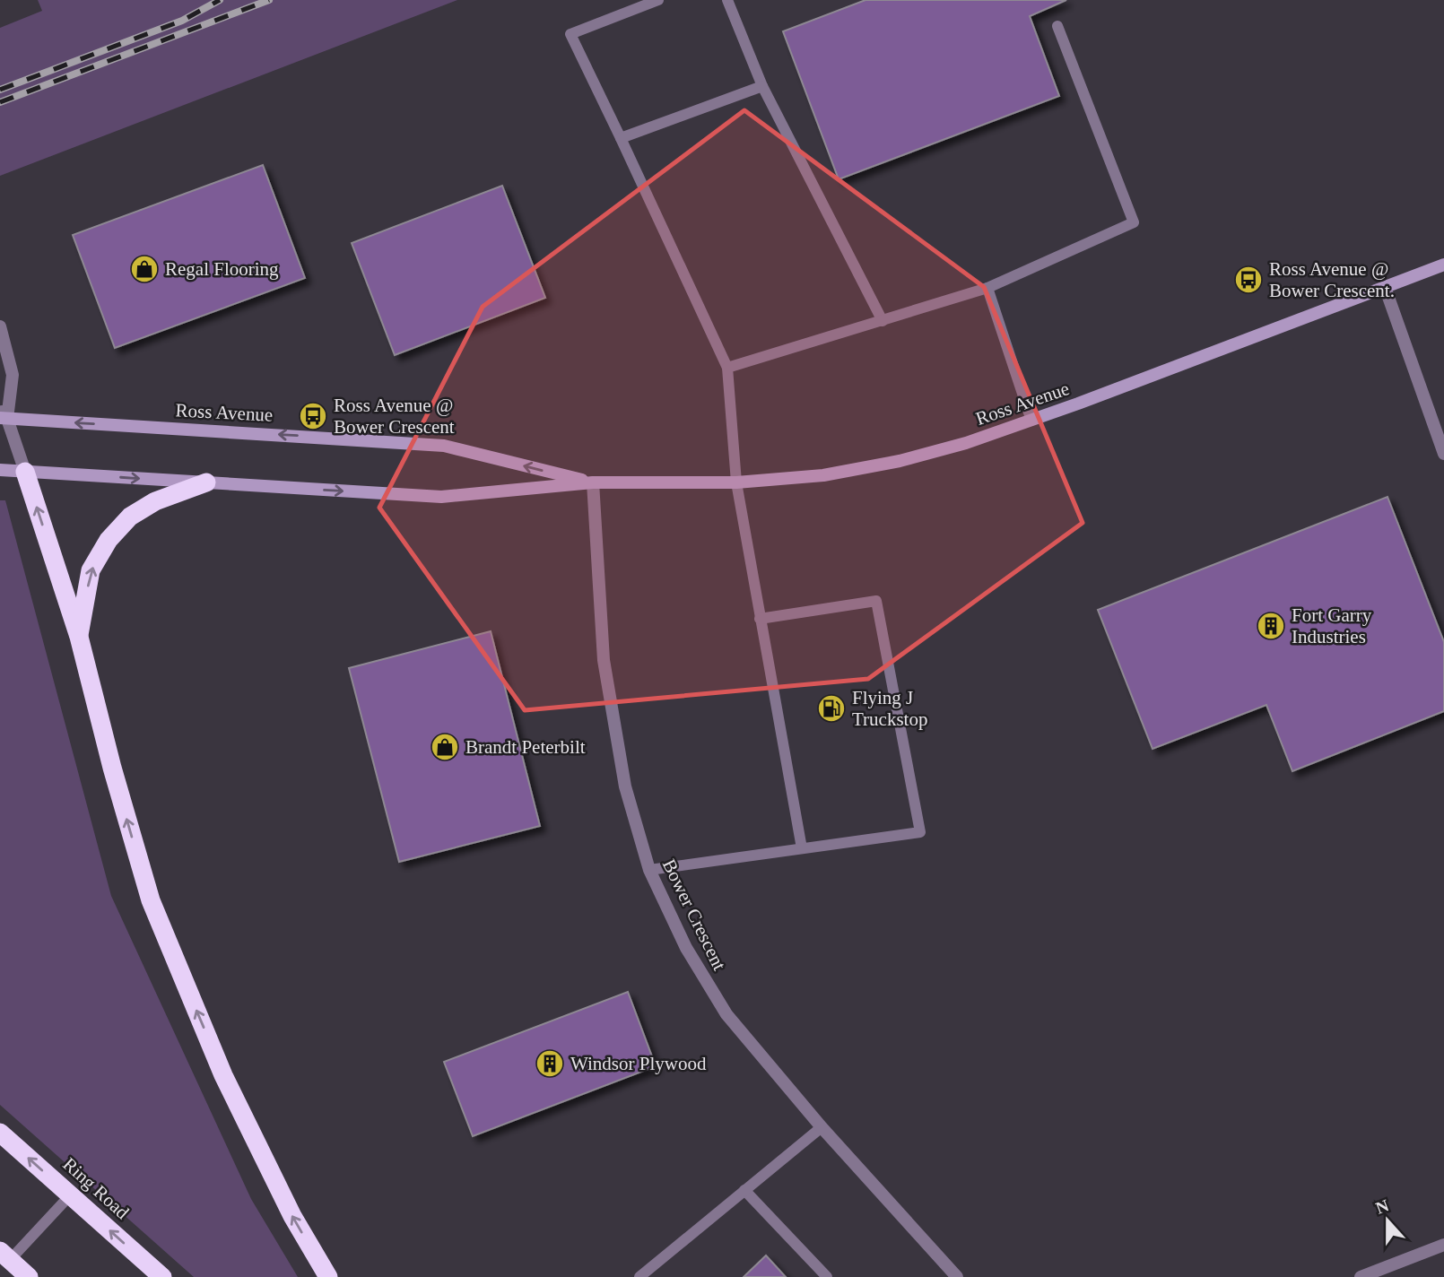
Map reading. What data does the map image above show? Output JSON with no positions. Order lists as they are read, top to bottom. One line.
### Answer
{"streets":{"highway":["Ring Road"],"main road":["Ross Avenue"],"street":["Bower Crescent"]},"crossings":[["Ross Avenue","Bower Crescent"]],"one_way":["Ring Road"],"places":{"shop":["Regal Flooring","Brandt Peterbilt"],"bus stop":["Ross Avenue @ Bower Crescent.","Ross Avenue @ Bower Crescent"],"building":["Fort Garry Industries","Windsor Plywood"],"fuel station":["Flying J Truckstop"]},"north":"top"}
